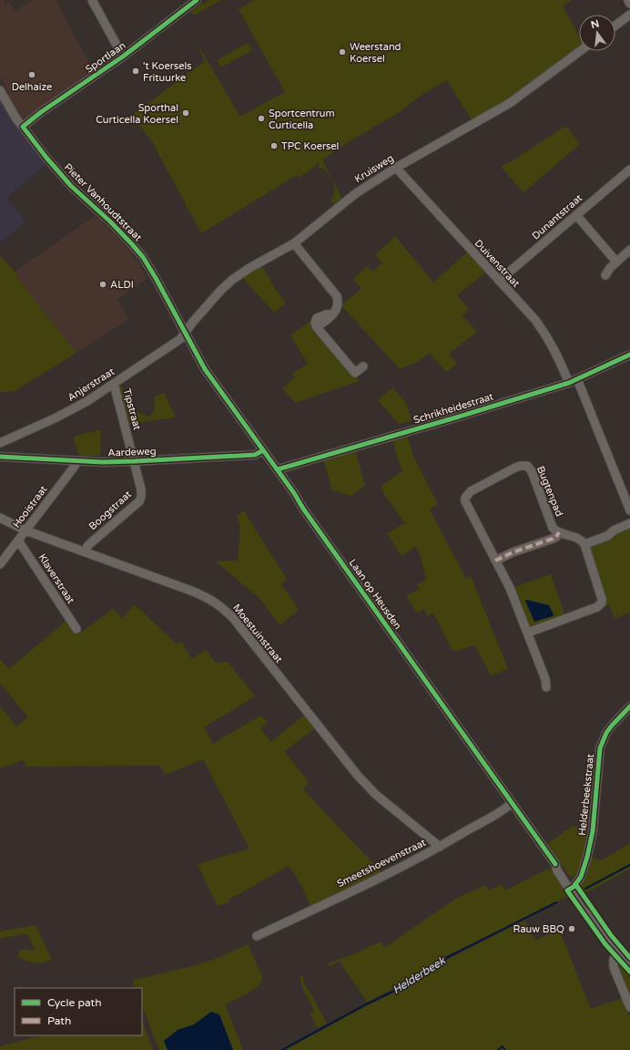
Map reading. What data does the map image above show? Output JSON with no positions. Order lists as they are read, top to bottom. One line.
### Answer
{"streets":{"street":["Sportlaan","Kruisweg","Pieter Vanhoudtstraat","Dunantstraat","Duivenstraat","Anjerstraat","Schrikheidestraat","Tipstraat","Aardeweg","Bugtenpad","Hooistraat","Boogstraat","Klaverstraat","Laan op Heusden","Moestuinstraat","Helderbeekstraat","Smeetshoevenstraat"]},"crossings":[["Sportlaan","Pieter Vanhoudtstraat"],["Kruisweg","Pieter Vanhoudtstraat"],["Kruisweg","Duivenstraat"],["Kruisweg","Anjerstraat"],["Kruisweg","Laan op Heusden"],["Pieter Vanhoudtstraat","Anjerstraat"],["Pieter Vanhoudtstraat","Laan op Heusden"],["Dunantstraat","Duivenstraat"],["Duivenstraat","Schrikheidestraat"],["Anjerstraat","Tipstraat"],["Anjerstraat","Laan op Heusden"],["Schrikheidestraat","Laan op Heusden"],["Tipstraat","Aardeweg"],["Tipstraat","Boogstraat"],["Aardeweg","Hooistraat"],["Aardeweg","Boogstraat"],["Aardeweg","Laan op Heusden"],["Hooistraat","Klaverstraat"],["Hooistraat","Moestuinstraat"],["Boogstraat","Moestuinstraat"],["Laan op Heusden","Helderbeekstraat"],["Laan op Heusden","Smeetshoevenstraat"],["Moestuinstraat","Smeetshoevenstraat"]],"water":["Helderbeek"],"places":["Weerstand Koersel","'t Koersels Frituurke","Delhaize","Sporthal Curticella Koersel","Sportcentrum Curticella","TPC Koersel","ALDI","Rauw BBQ"],"legend":["Cycle path","Path"],"north":"top"}
